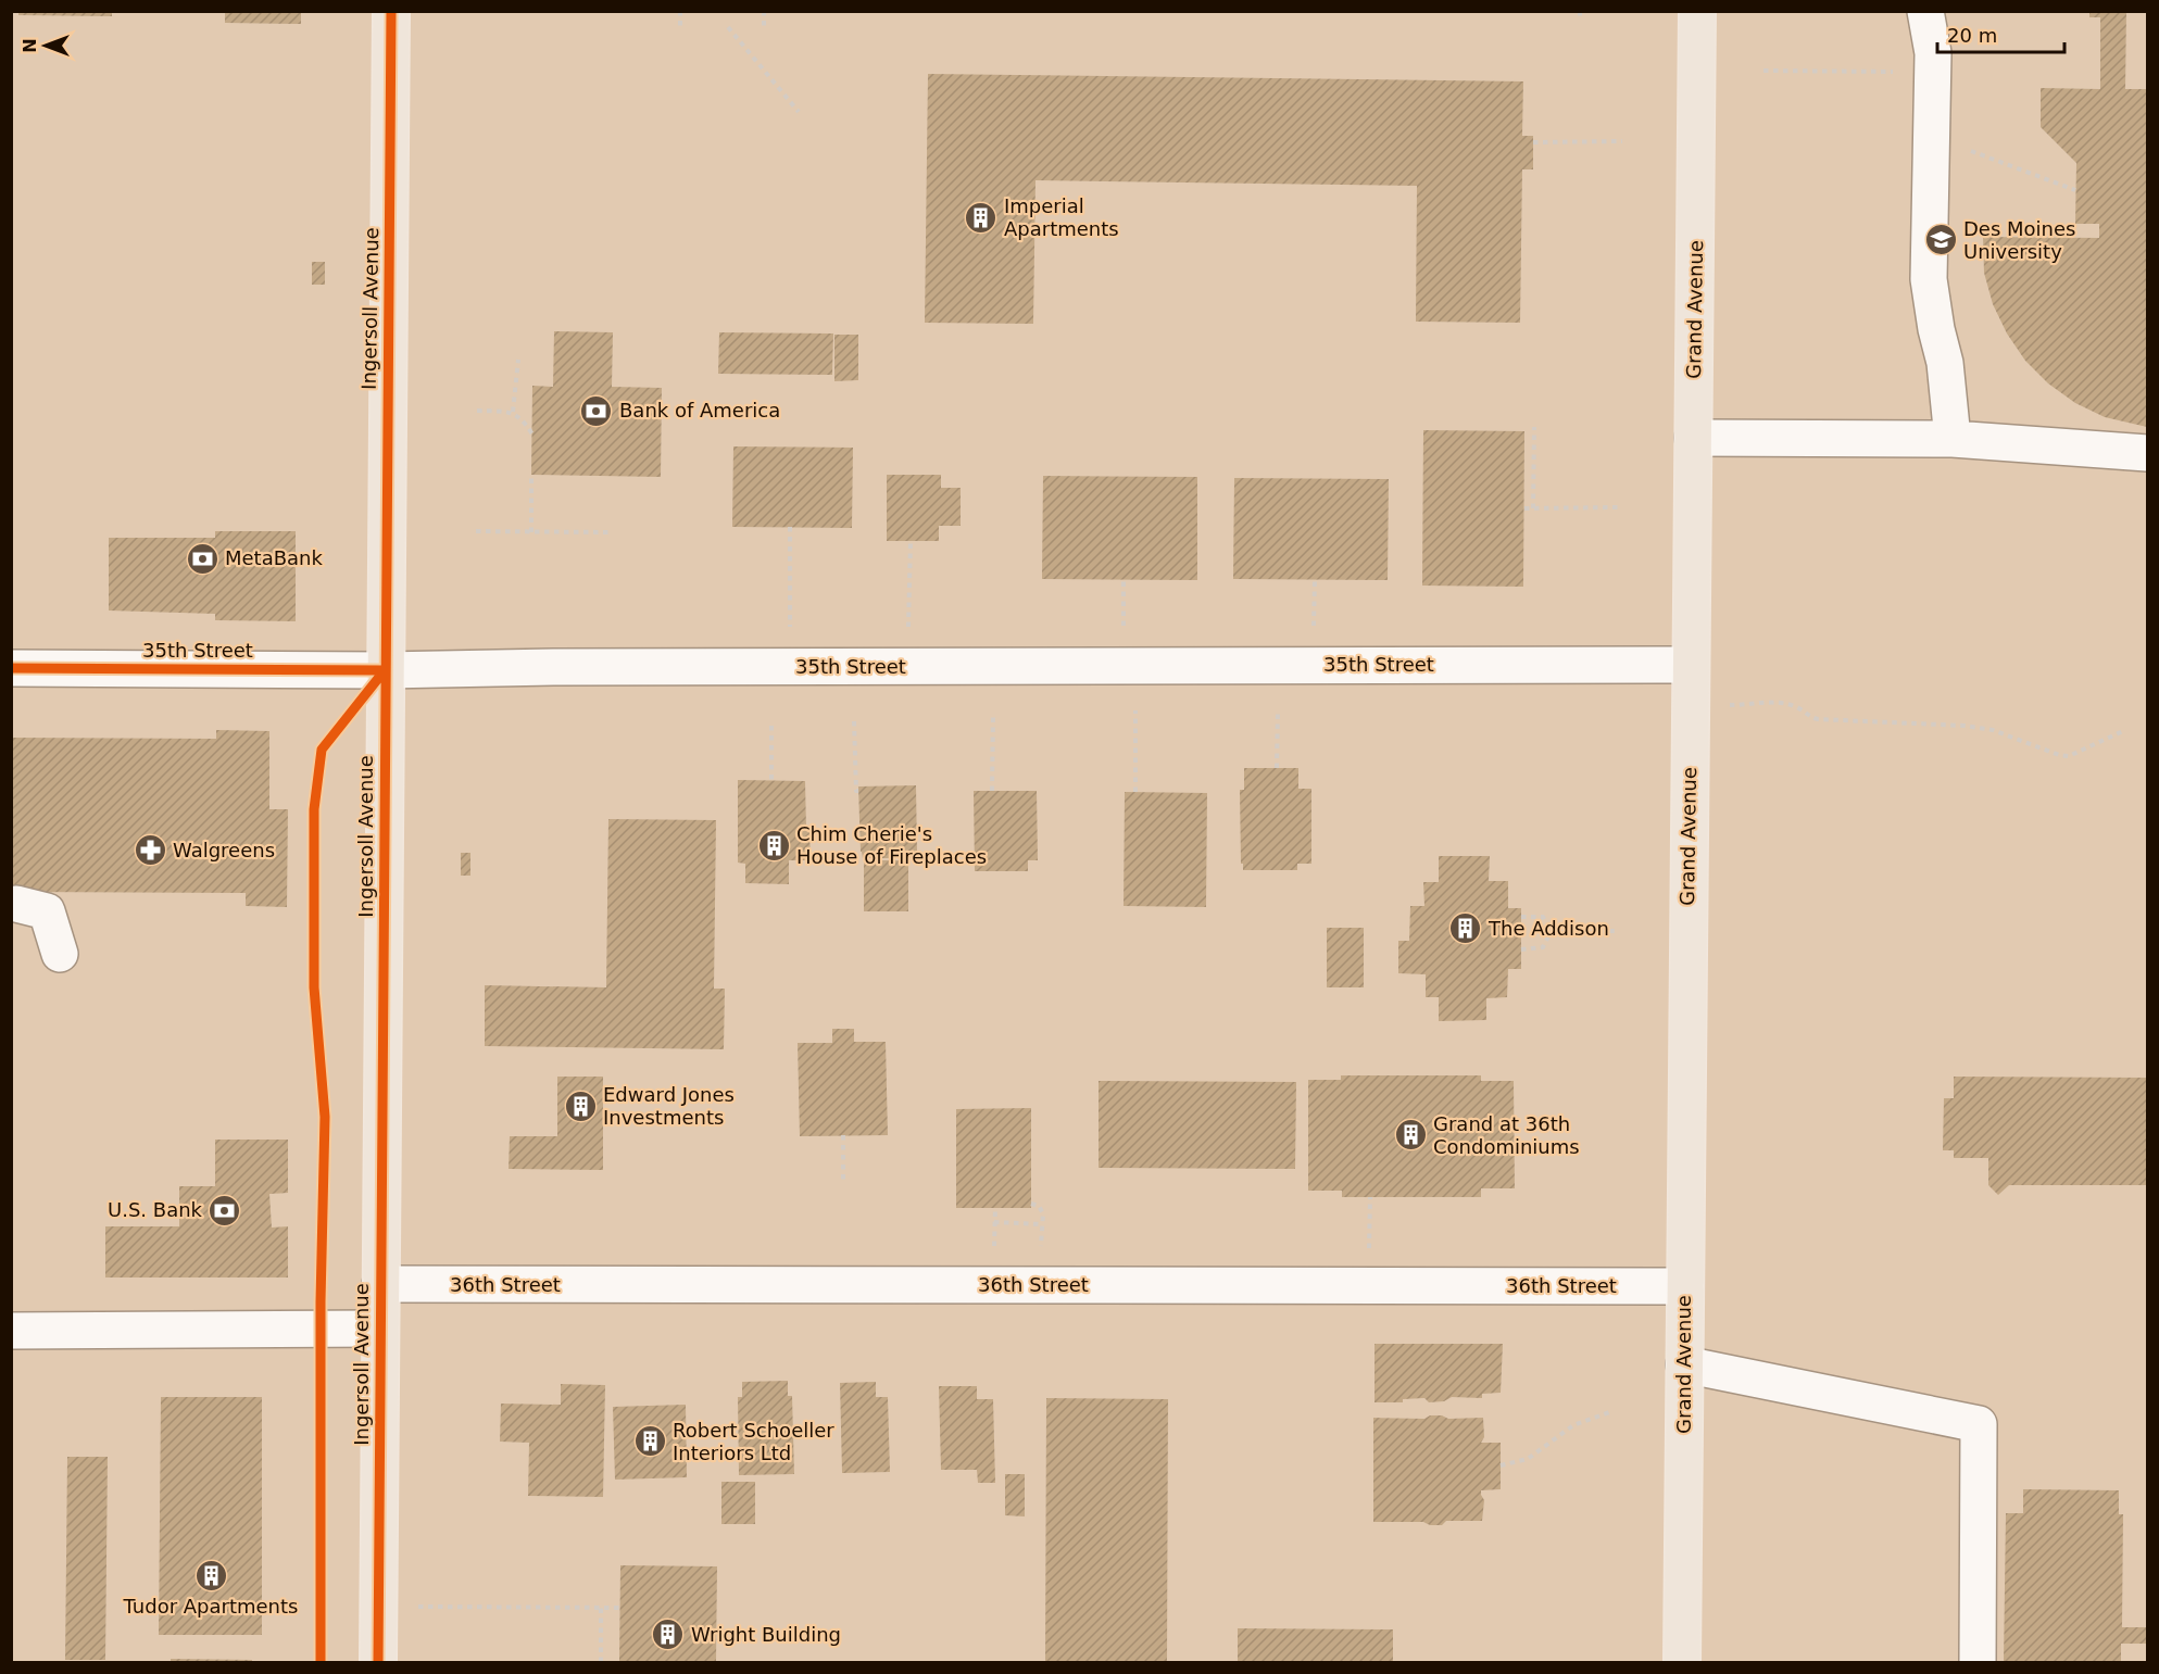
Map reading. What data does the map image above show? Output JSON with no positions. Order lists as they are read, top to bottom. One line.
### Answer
{"streets":{"main road":["Ingersoll Avenue","Grand Avenue"],"street":["35th Street","36th Street"]},"crossings":[["Ingersoll Avenue","35th Street"],["Ingersoll Avenue","36th Street"],["Grand Avenue","35th Street"],["Grand Avenue","36th Street"]],"places":{"building":["Imperial Apartments","Chim Cherie's House of Fireplaces","The Addison","Edward Jones Investments","Grand at 36th Condominiums","Robert Schoeller Interiors Ltd","Tudor Apartments","Wright Building"],"school or university":["Des Moines University"],"bank":["Bank of America","MetaBank","U.S. Bank"],"pharmacy":["Walgreens"]},"scale_bar":"20 m","north":"left"}
